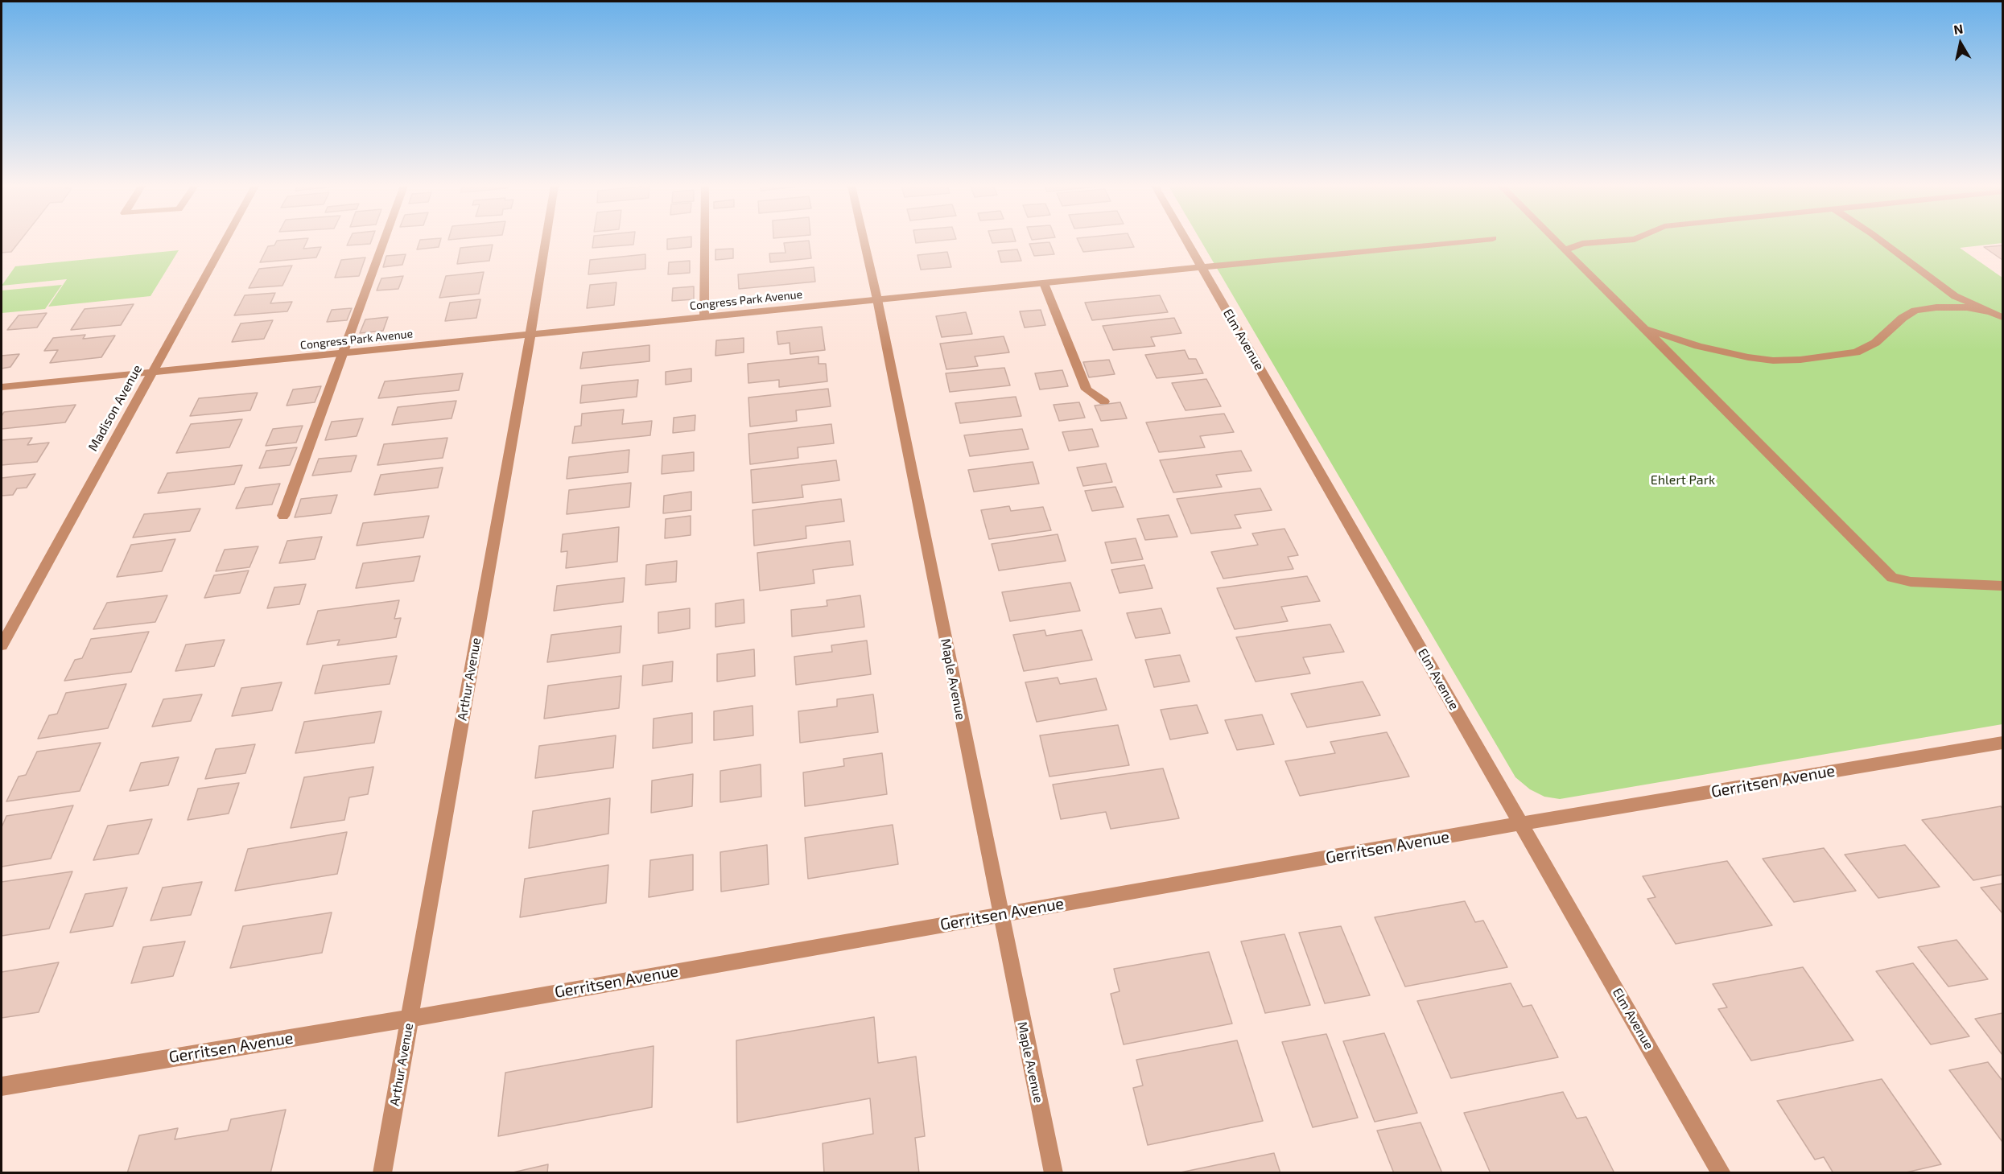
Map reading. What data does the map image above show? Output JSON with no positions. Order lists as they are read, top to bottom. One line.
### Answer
{"streets":{"street":["Congress Park Avenue","Elm Avenue","Madison Avenue","Arthur Avenue","Maple Avenue","Gerritsen Avenue"]},"crossings":[["Congress Park Avenue","Elm Avenue"],["Congress Park Avenue","Madison Avenue"],["Congress Park Avenue","Arthur Avenue"],["Congress Park Avenue","Maple Avenue"],["Elm Avenue","Gerritsen Avenue"],["Arthur Avenue","Gerritsen Avenue"],["Maple Avenue","Gerritsen Avenue"]],"parks":["Ehlert Park"],"north":"top"}
